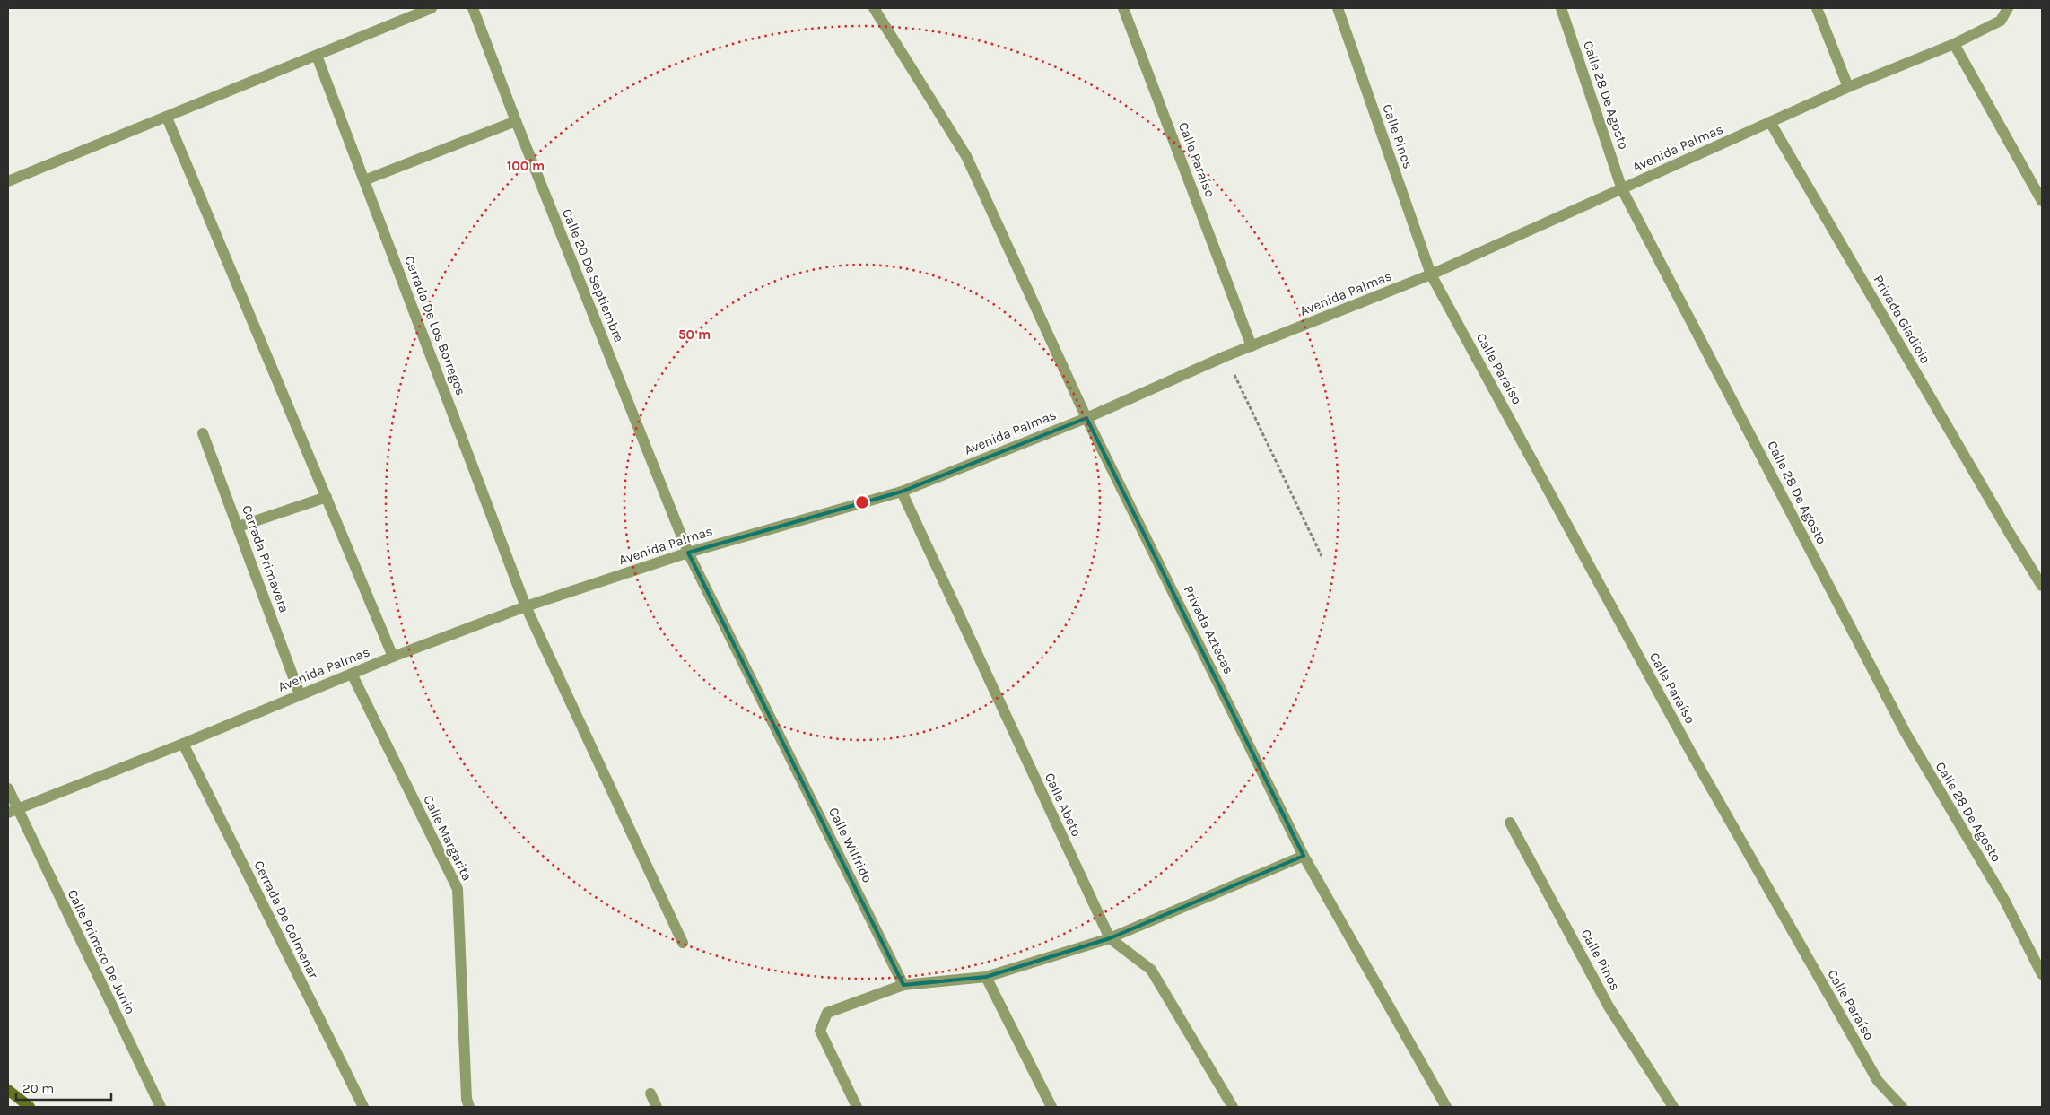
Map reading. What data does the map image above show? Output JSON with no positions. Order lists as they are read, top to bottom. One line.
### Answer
{"streets":{"street":["Calle 28 De Agosto","Calle Pinos","Avenida Palmas","Calle Paraíso","Calle 20 De Septiembre","Privada Gladiola","Cerrada De Los Borregos","Cerrada Primavera","Privada Aztecas","Calle Abeto","Calle Margarita","Calle Wilfrido","Cerrada De Colmenar","Calle Primero De Junio"]},"crossings":[["Calle 28 De Agosto","Avenida Palmas"],["Calle Pinos","Avenida Palmas"],["Calle Pinos","Calle Paraíso"],["Avenida Palmas","Calle Paraíso"],["Avenida Palmas","Calle 20 De Septiembre"],["Avenida Palmas","Privada Gladiola"],["Avenida Palmas","Cerrada De Los Borregos"],["Avenida Palmas","Cerrada Primavera"],["Avenida Palmas","Privada Aztecas"],["Avenida Palmas","Calle Abeto"],["Avenida Palmas","Calle Margarita"],["Avenida Palmas","Calle Wilfrido"],["Avenida Palmas","Cerrada De Colmenar"],["Avenida Palmas","Calle Primero De Junio"],["Calle 20 De Septiembre","Calle Wilfrido"]],"scale_bar":"20 m","rings":["100 m","50 m"]}
